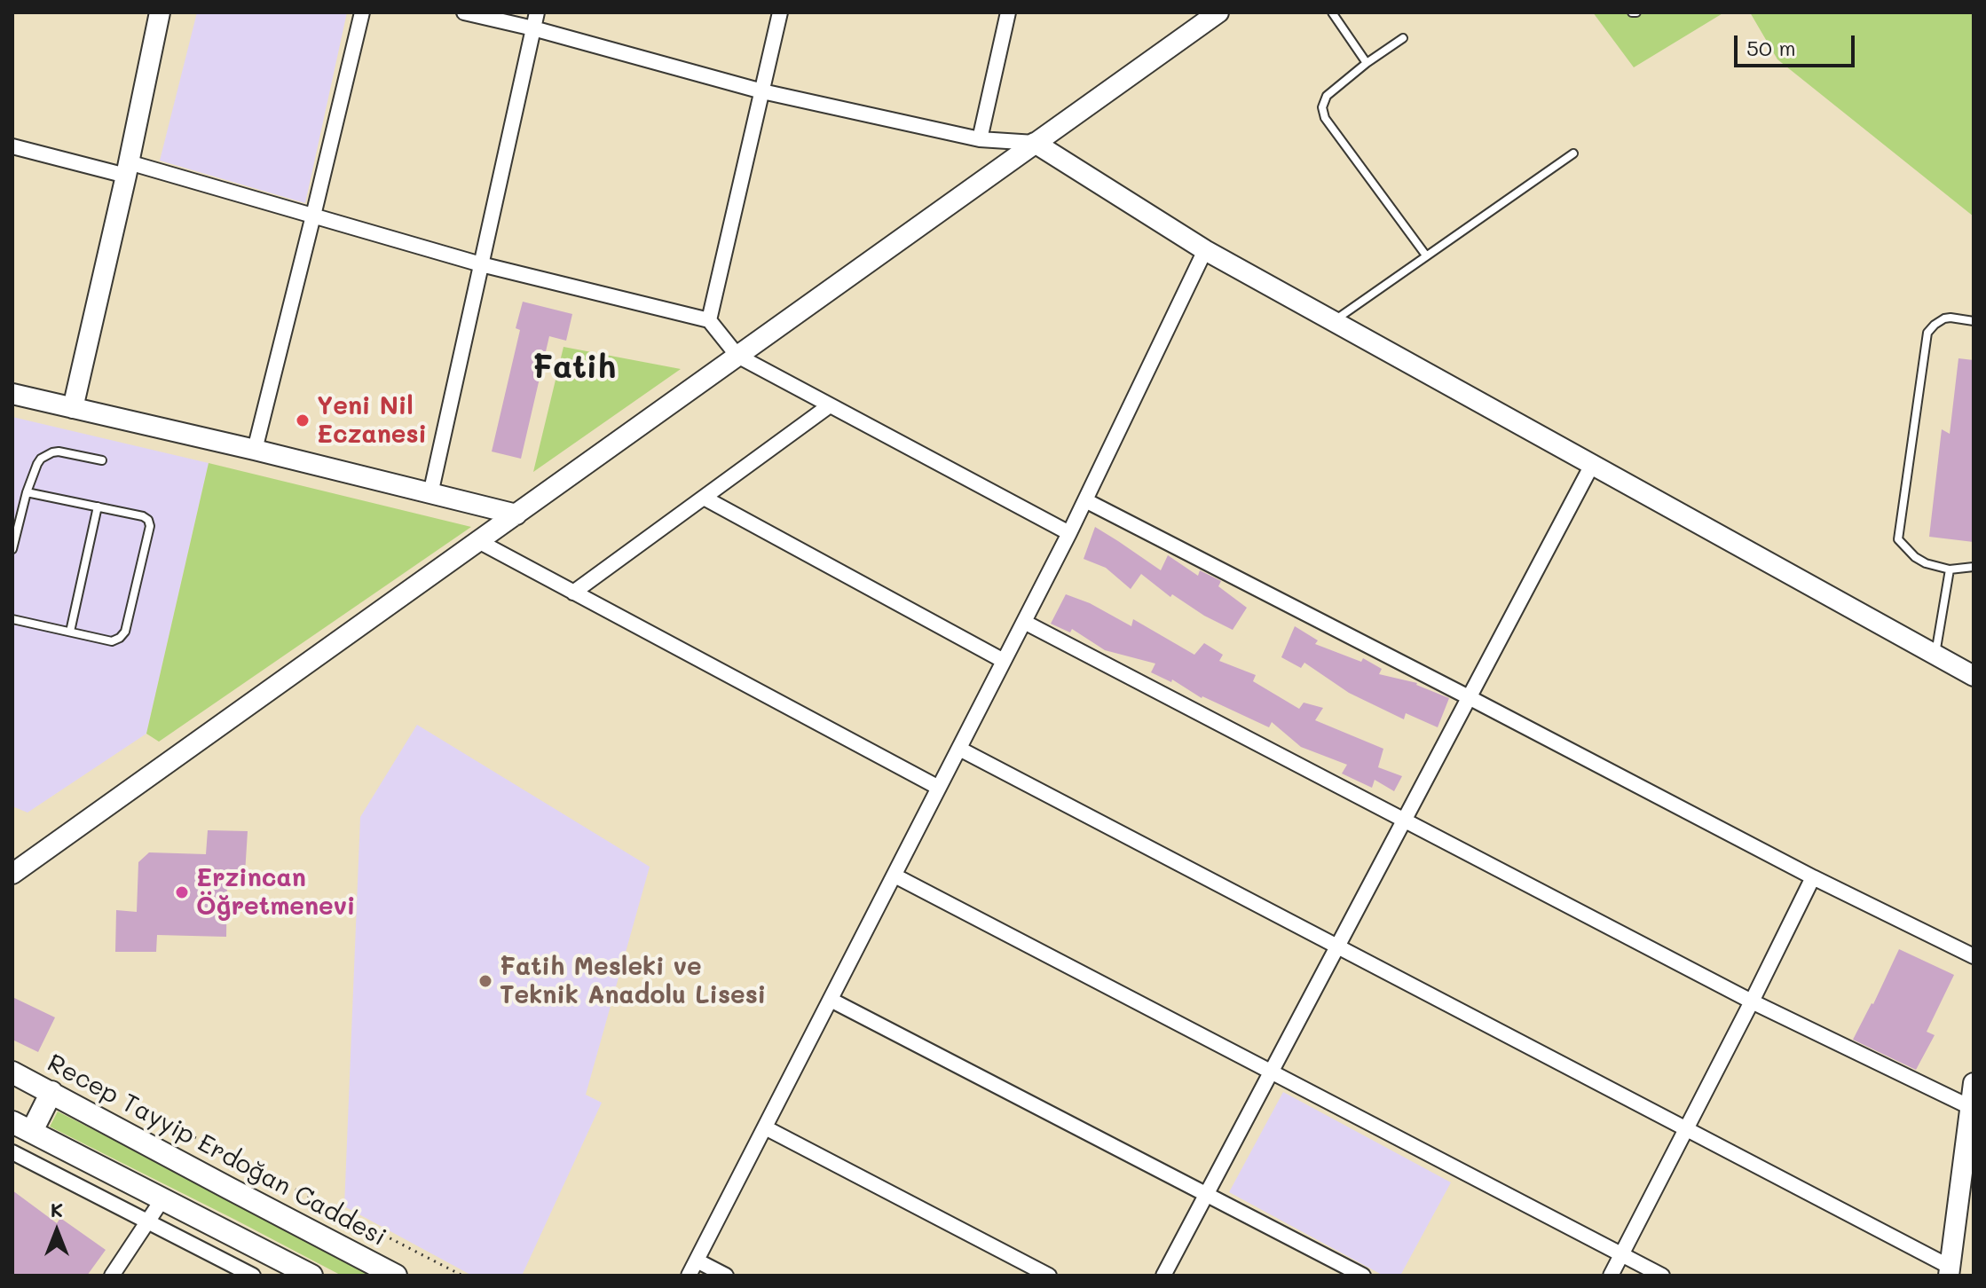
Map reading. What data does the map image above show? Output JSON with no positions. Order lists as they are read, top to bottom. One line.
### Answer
{"streets":{"main road":["Recep Tayyip Erdoğan Caddesi"]},"districts":["Fatih"],"places":["Yeni Nil Eczanesi","Erzincan Öğretmenevi","Fatih Mesleki ve Teknik Anadolu Lisesi"],"scale_bar":"50 m","north":"top"}
